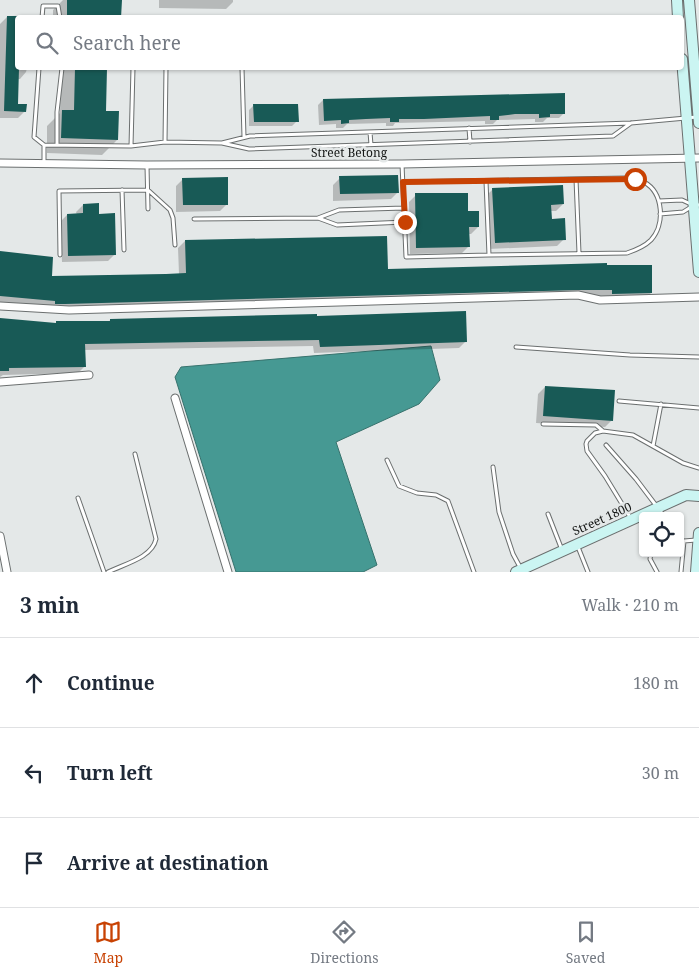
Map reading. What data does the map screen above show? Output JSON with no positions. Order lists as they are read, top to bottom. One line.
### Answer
{"streets":{"main road":["Street 1800"],"street":["Street Betong"]},"page":{"search":"Search here","heading":["3 min","Walk · 210 m"],"list":[["Continue","180 m"],["Turn left","30 m"],"Arrive at destination"],"nav":["Map","Directions","Saved"]}}
